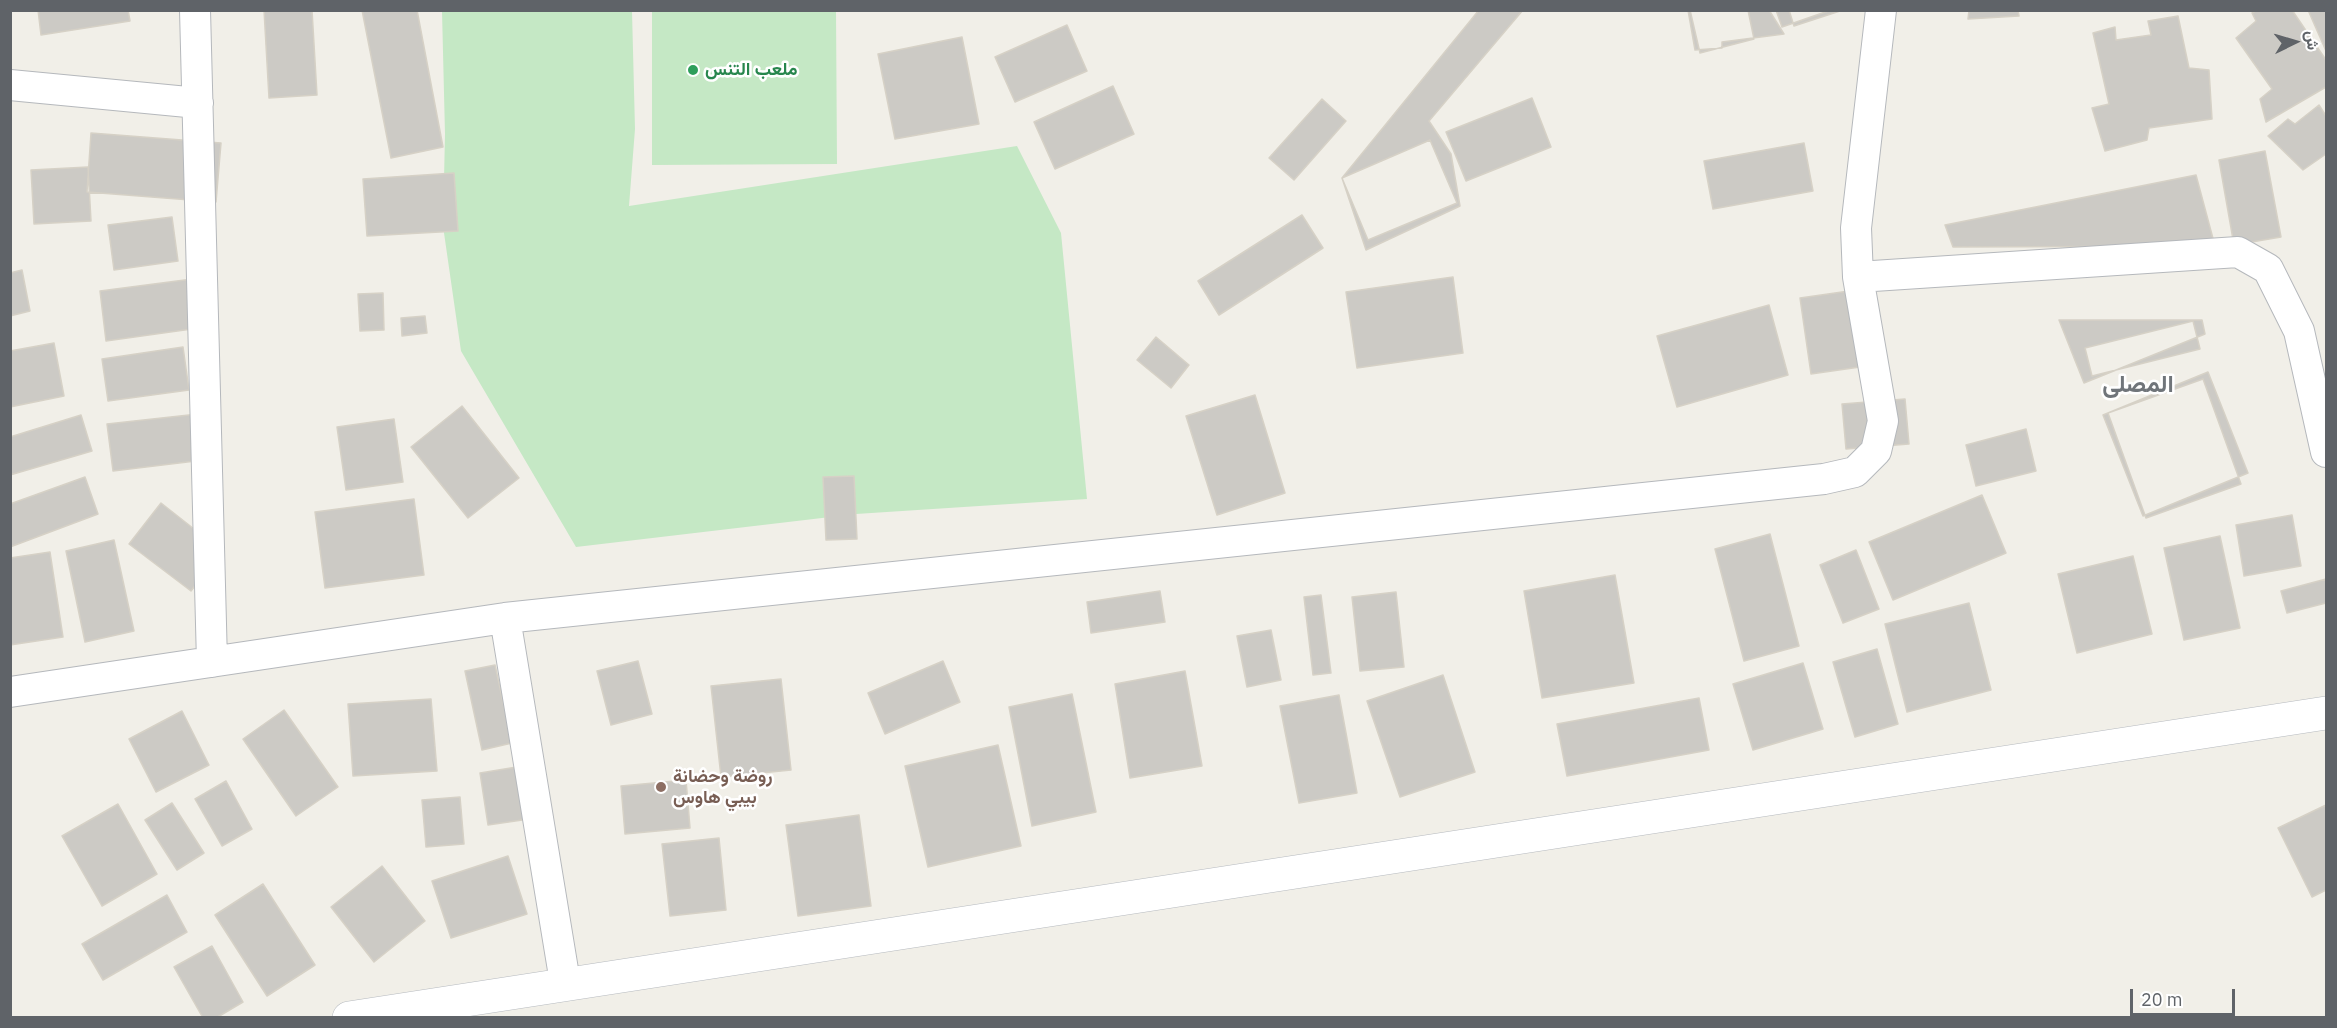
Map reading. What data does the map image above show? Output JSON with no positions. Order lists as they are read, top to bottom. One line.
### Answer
{"districts":["المصلى"],"places":["ملعب التنس","روضة وحضانة بيبي هاوس"],"scale_bar":"20 m","north":"right"}
